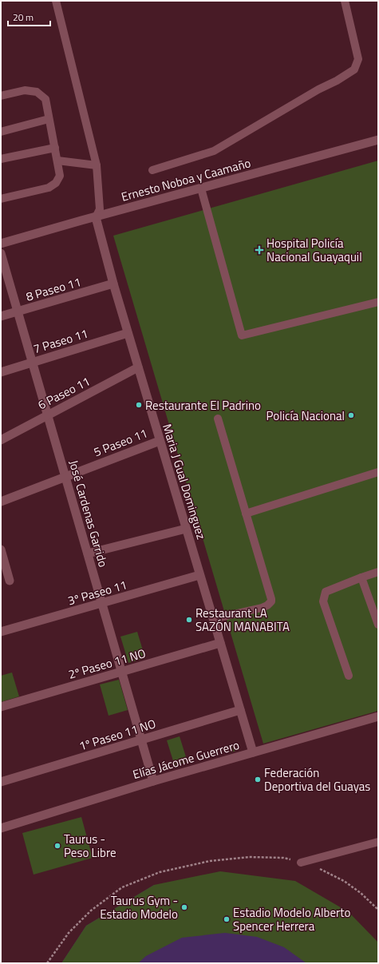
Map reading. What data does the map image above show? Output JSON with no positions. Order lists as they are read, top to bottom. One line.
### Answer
{"streets":{"street":["Ernesto Noboa y Caamaño","8 Paseo 11","7 Paseo 11","6 Paseo 11","5 Paseo 11","Maria J Gual Dominguez","José Cardenas Garrido","3º Paseo 11","2º Paseo 11 NO","1º Paseo 11 NO","Elías Jácome Guerrero"]},"crossings":[["Ernesto Noboa y Caamaño","Maria J Gual Dominguez"],["8 Paseo 11","Maria J Gual Dominguez"],["8 Paseo 11","José Cardenas Garrido"],["7 Paseo 11","Maria J Gual Dominguez"],["7 Paseo 11","José Cardenas Garrido"],["6 Paseo 11","Maria J Gual Dominguez"],["6 Paseo 11","José Cardenas Garrido"],["5 Paseo 11","Maria J Gual Dominguez"],["5 Paseo 11","José Cardenas Garrido"],["Maria J Gual Dominguez","3º Paseo 11"],["Maria J Gual Dominguez","2º Paseo 11 NO"],["Maria J Gual Dominguez","1º Paseo 11 NO"],["Maria J Gual Dominguez","Elías Jácome Guerrero"],["José Cardenas Garrido","3º Paseo 11"],["José Cardenas Garrido","2º Paseo 11 NO"],["José Cardenas Garrido","1º Paseo 11 NO"],["José Cardenas Garrido","Elías Jácome Guerrero"]],"places":{"health":["Hospital Policía Nacional Guayaquil"],"other":["Restaurante El Padrino","Policía Nacional","Restaurant LA SAZÓN MANABITA","Federación Deportiva del Guayas","Taurus - Peso Libre","Taurus Gym - Estadio Modelo","Estadio Modelo Alberto Spencer Herrera"]},"scale_bar":"20 m"}
